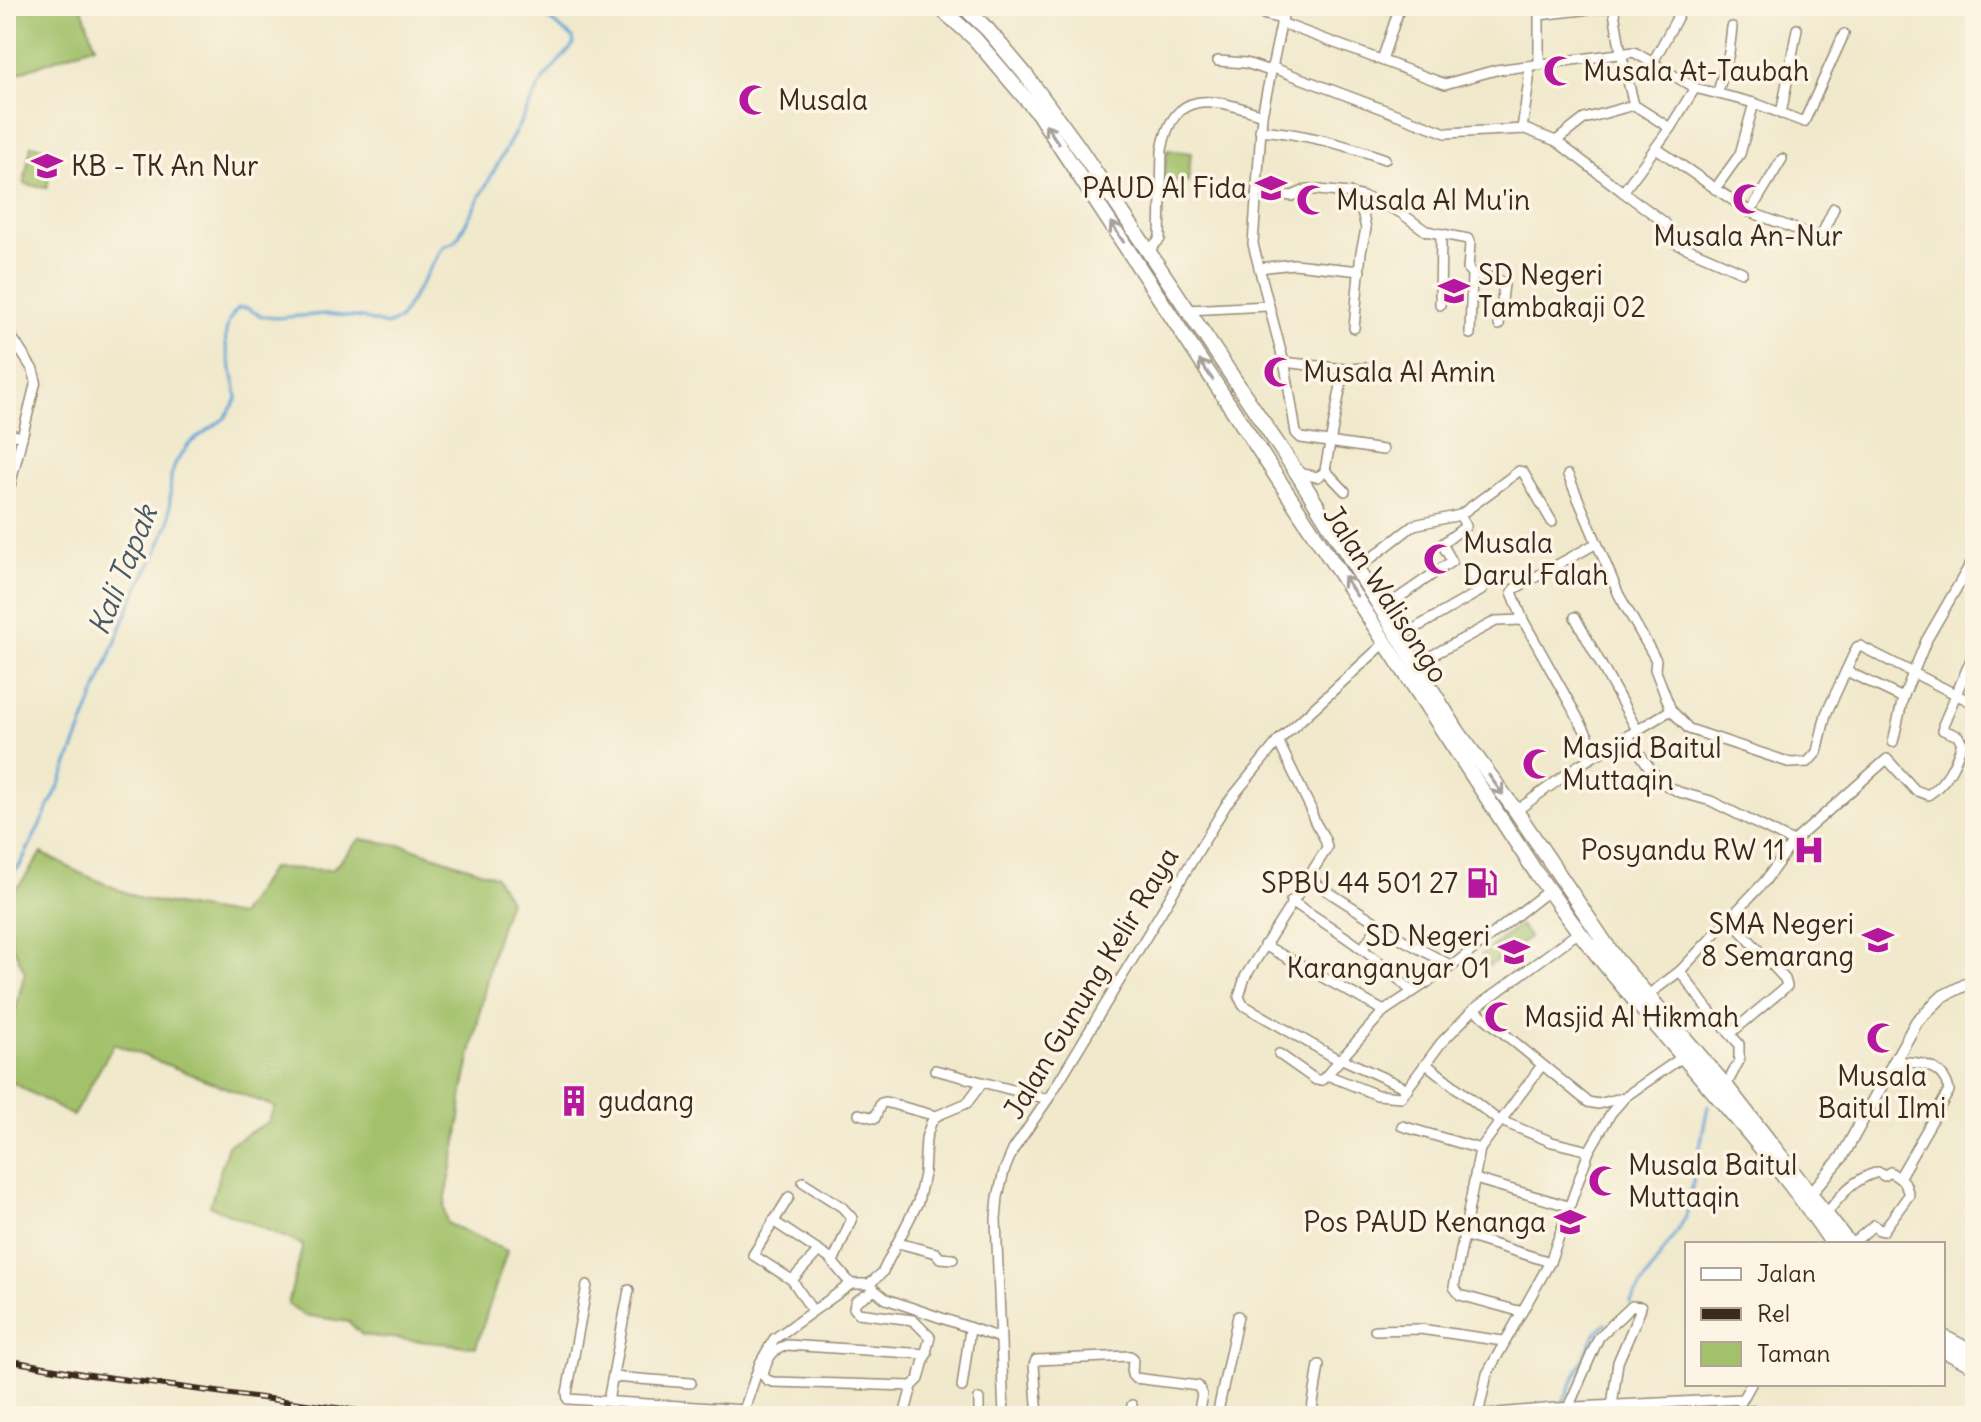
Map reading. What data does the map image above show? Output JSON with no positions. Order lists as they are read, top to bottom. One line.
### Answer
{"streets":{"highway":["Jalan Walisongo"],"street":["Jalan Gunung Kelir Raya"]},"crossings":[["Jalan Walisongo","Jalan Gunung Kelir Raya"]],"water":["Kali Tapak"],"places":{"mosque":["Musala At-Taubah","Musala","Musala An-Nur","Musala Al Mu'in","Musala Al Amin","Musala Darul Falah","Masjid Baitul Muttaqin","Masjid Al Hikmah","Musala Baitul Ilmi","Musala Baitul Muttaqin"],"school or university":["KB - TK An Nur","PAUD Al Fida","SD Negeri Tambakaji 02","SMA Negeri 8 Semarang","SD Negeri Karanganyar 01","Pos PAUD Kenanga"],"hospital":["Posyandu RW 11"],"fuel station":["SPBU 44 501 27"],"building":["gudang"]},"legend":["Jalan","Rel","Taman"]}
